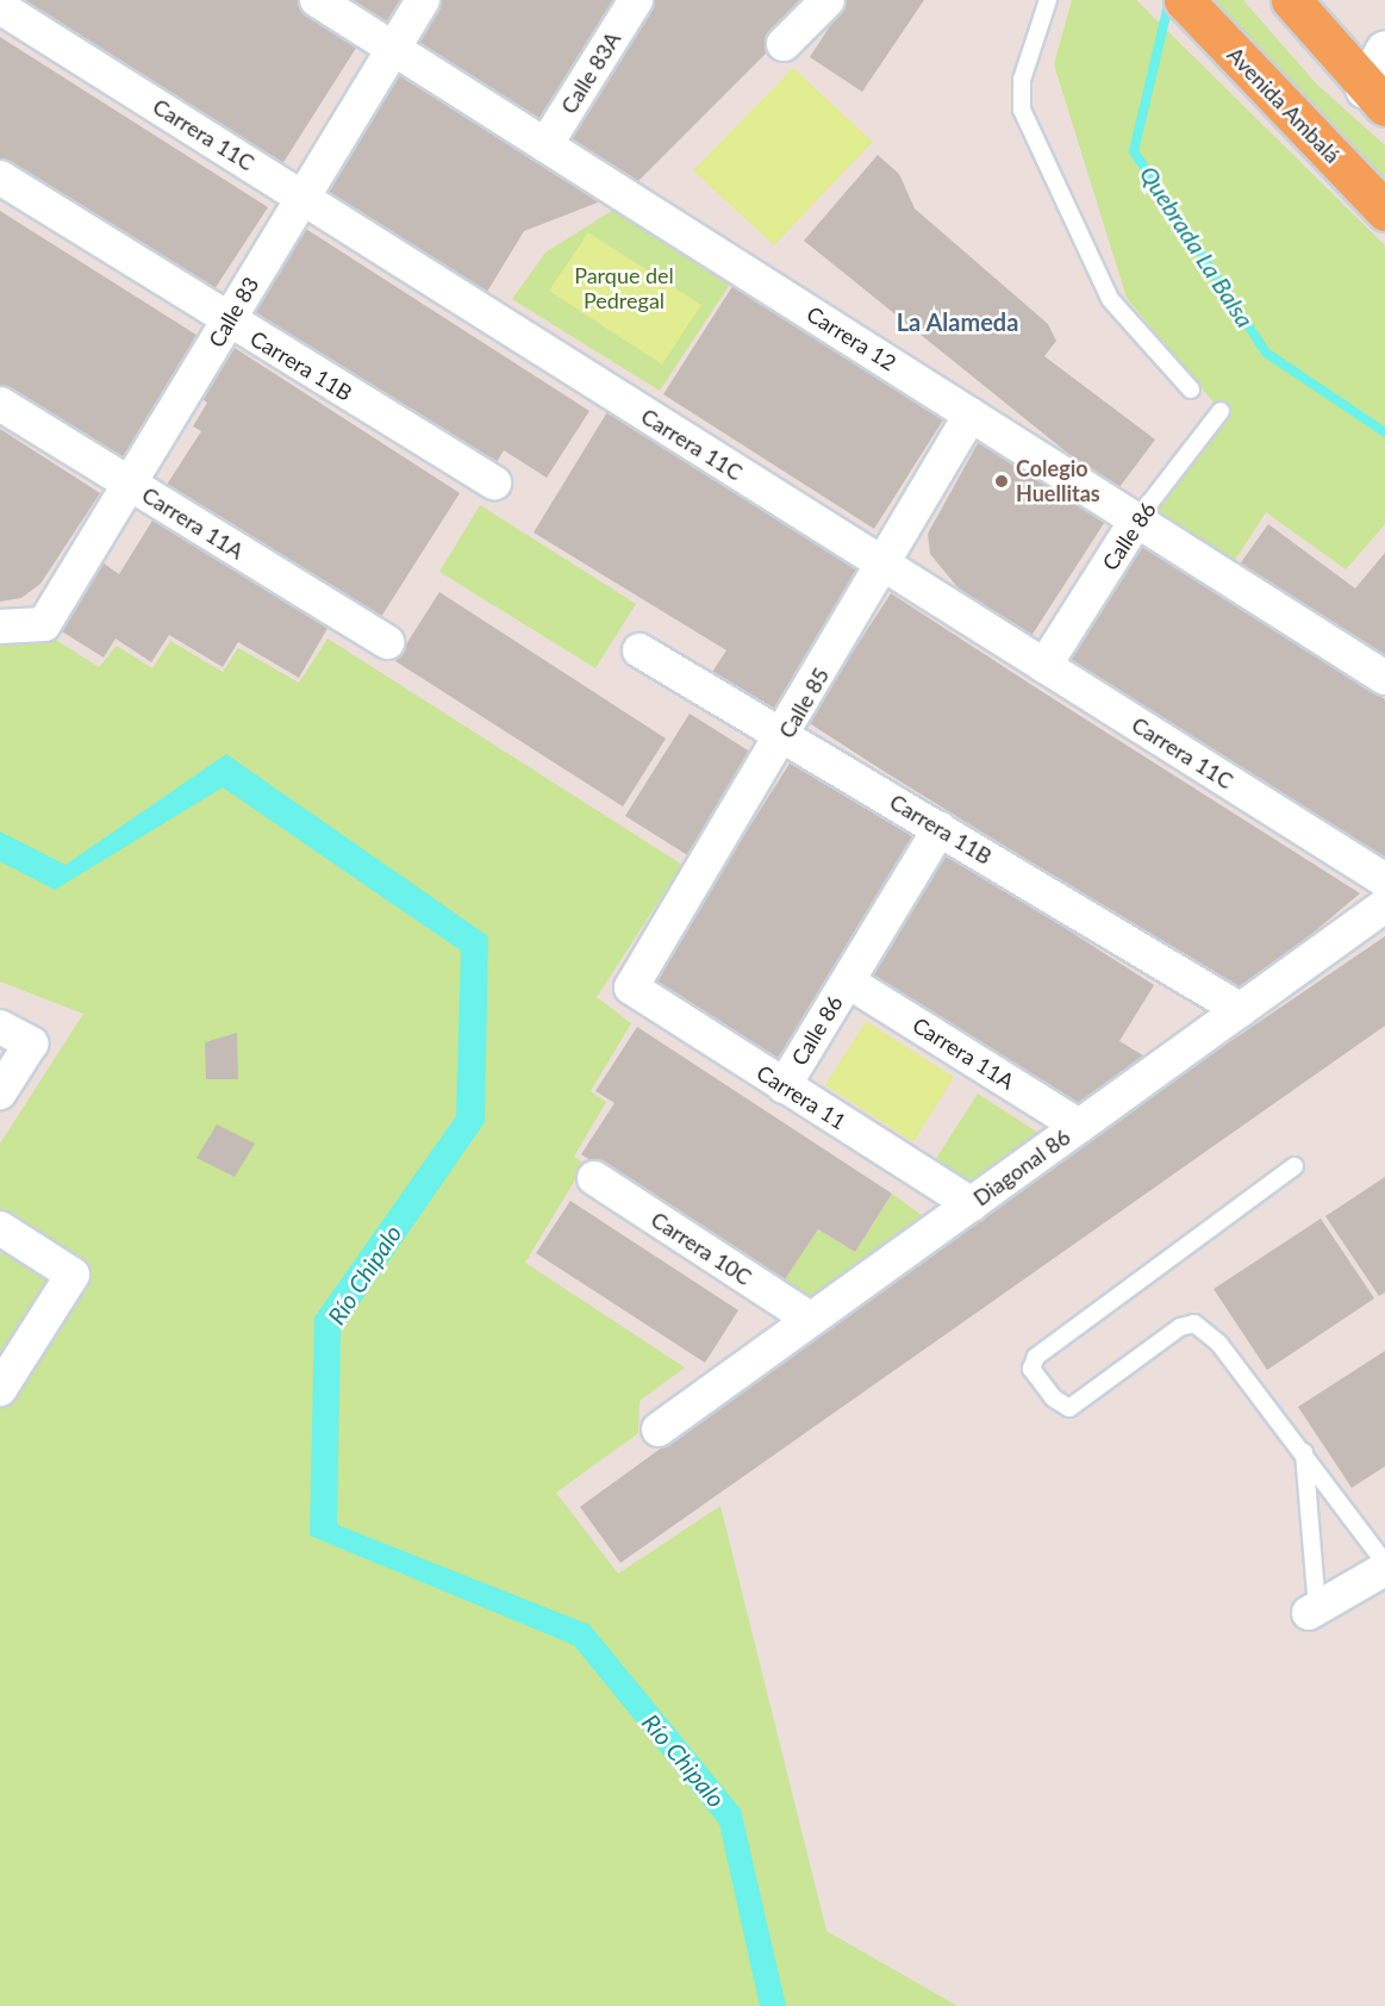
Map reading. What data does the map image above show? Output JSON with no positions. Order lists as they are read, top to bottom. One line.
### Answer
{"streets":{"main road":["Avenida Ambalá"],"street":["Calle 83A","Carrera 11C","Calle 83","Carrera 12","Carrera 11B","Carrera 11A","Calle 86","Calle 85","Carrera 11","Diagonal 86","Carrera 10C"]},"crossings":[["Calle 83A","Carrera 12"],["Carrera 11C","Calle 83"],["Carrera 11C","Calle 86"],["Carrera 11C","Calle 85"],["Calle 83","Carrera 12"],["Calle 83","Carrera 11B"],["Calle 83","Carrera 11A"],["Carrera 12","Calle 86"],["Carrera 12","Calle 85"],["Carrera 11B","Calle 86"],["Carrera 11B","Calle 85"],["Carrera 11B","Diagonal 86"],["Carrera 11A","Calle 86"],["Carrera 11A","Diagonal 86"],["Calle 86","Carrera 11"],["Calle 85","Carrera 11"],["Carrera 11","Diagonal 86"],["Diagonal 86","Carrera 10C"]],"districts":["La Alameda"],"water":["Quebrada La Balsa","Río Chipalo"],"parks":["Parque del Pedregal"],"places":["Colegio Huellitas"]}
